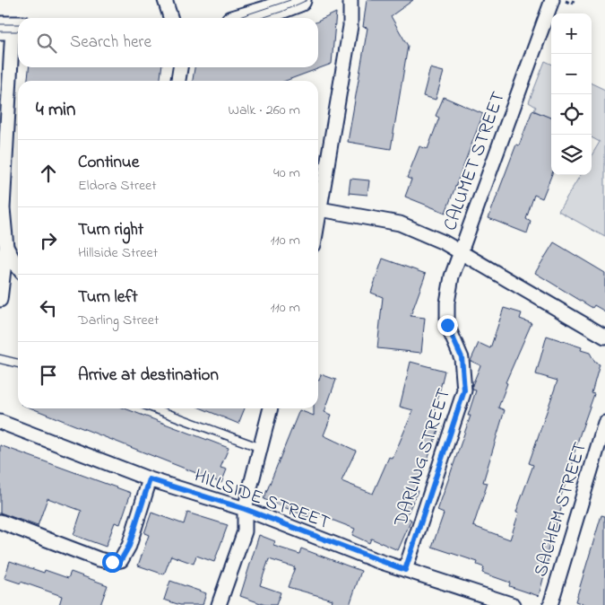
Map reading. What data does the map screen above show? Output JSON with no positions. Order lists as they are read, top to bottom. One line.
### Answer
{"streets":{"street":["CALUMET STREET","DARLING STREET","HILLSIDE STREET","SACHEM STREET"]},"crossings":[["CALUMET STREET","DARLING STREET"],["DARLING STREET","HILLSIDE STREET"]],"page":{"map_buttons":["+","−"],"search":"Search here","heading":["4 min","Walk · 260 m"],"list":[["Continue","Eldora Street","40 m"],["Turn right","Hillside Street","110 m"],["Turn left","Darling Street","110 m"],"Arrive at destination"]}}
